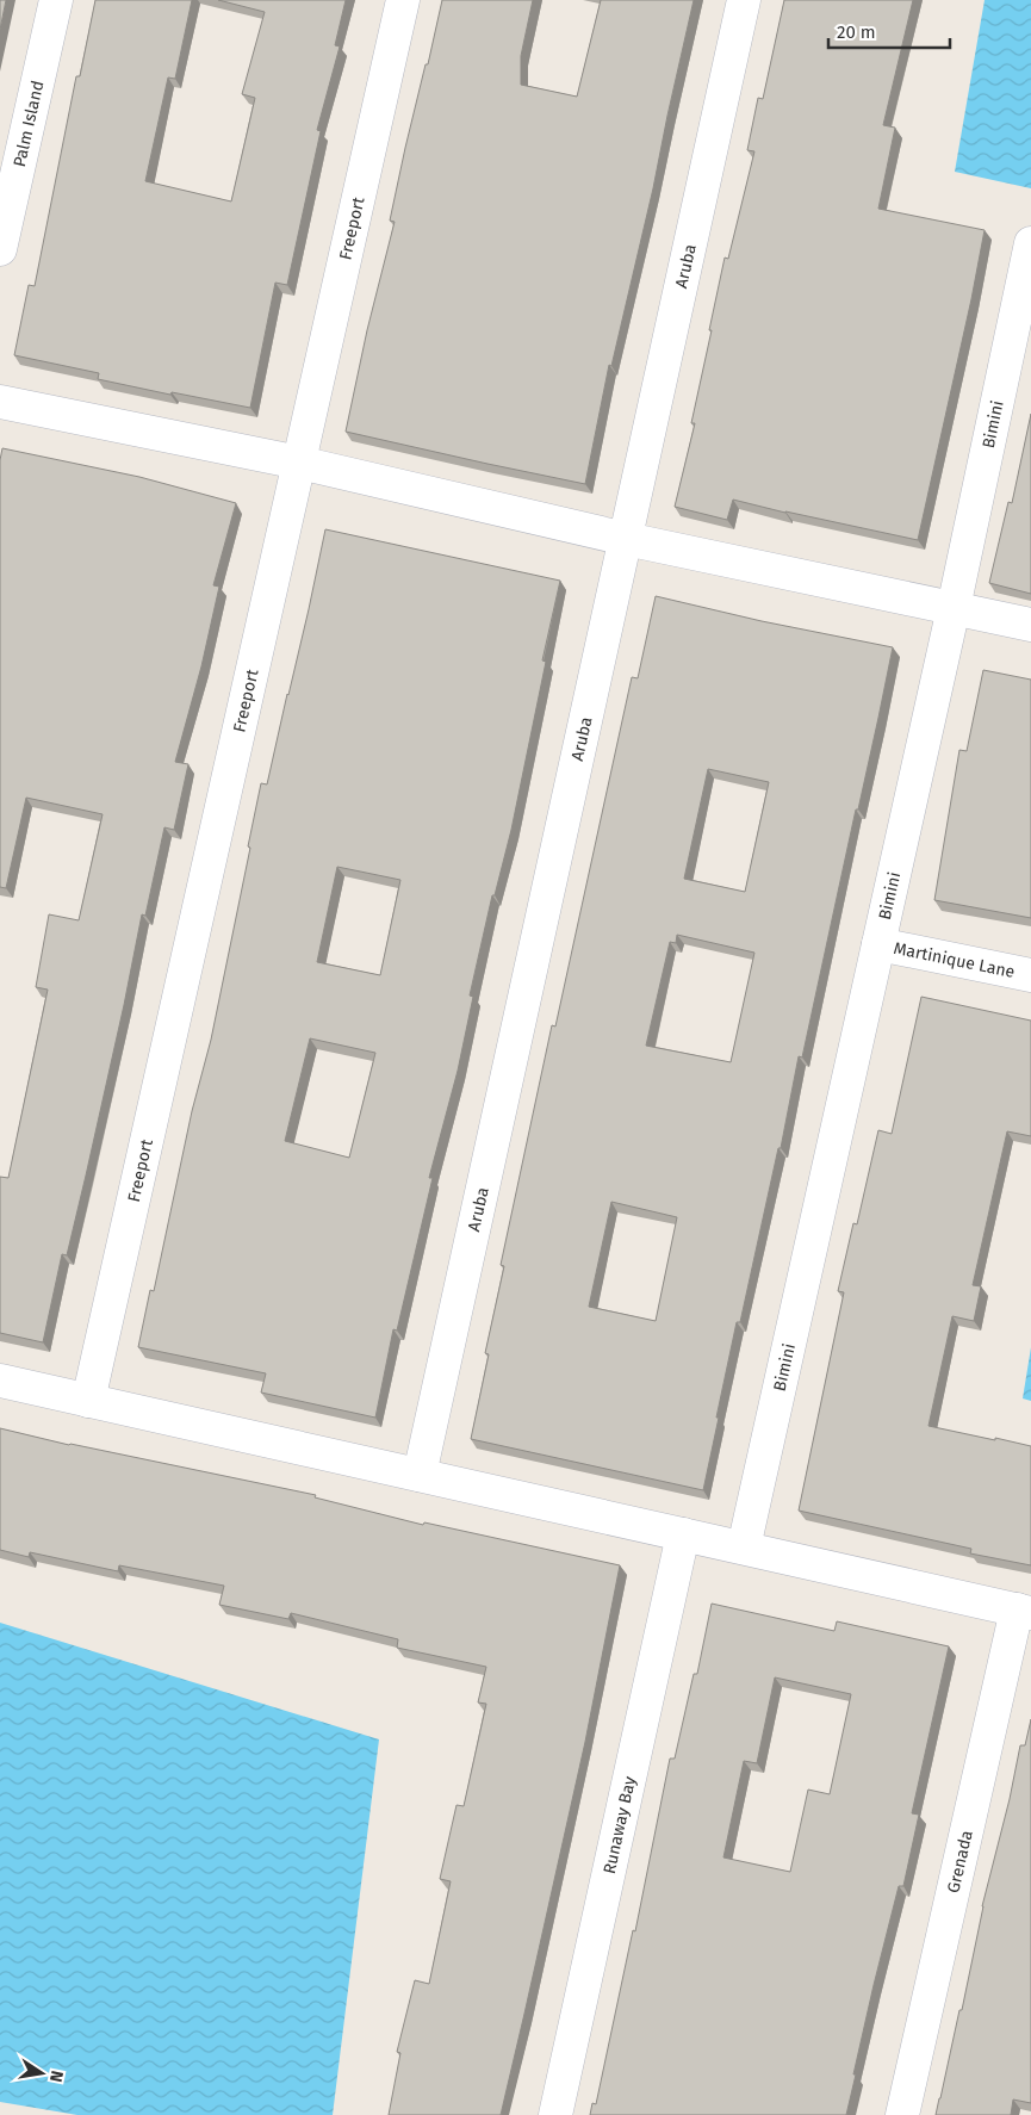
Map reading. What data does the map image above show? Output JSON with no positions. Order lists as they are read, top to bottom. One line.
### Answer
{"streets":{"street":["Palm Island","Freeport","Aruba","Bimini","Martinique Lane","Runaway Bay","Grenada"]},"crossings":[["Bimini","Martinique Lane"]],"scale_bar":"20 m","north":"right"}
